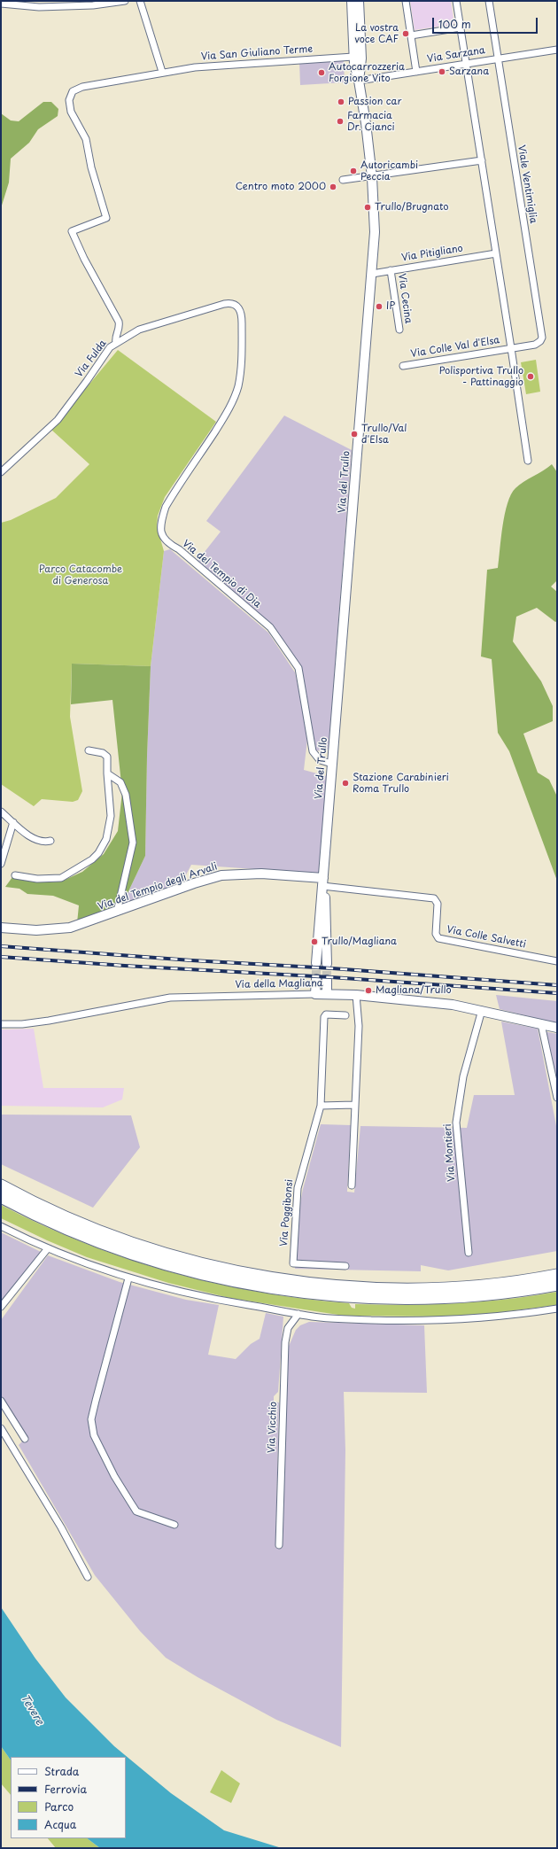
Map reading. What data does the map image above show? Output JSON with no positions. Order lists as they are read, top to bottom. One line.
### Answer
{"streets":{"street":["Via San Giuliano Terme","Via Sarzana","Viale Ventimiglia","Via Pitigliano","Via Cecina","Via Colle Val d'Elsa","Via Fulda","Via del Trullo","Via del Tempio di Dia","Via del Tempio degli Arvali","Via Colle Salvetti","Via della Magliana","Via Montieri","Via Poggibonsi","Via Vicchio"]},"crossings":[["Via San Giuliano Terme","Via Fulda"],["Via San Giuliano Terme","Via del Trullo"],["Via Sarzana","Viale Ventimiglia"],["Via Sarzana","Via del Trullo"],["Viale Ventimiglia","Via Colle Val d'Elsa"],["Via Pitigliano","Via Cecina"],["Via Pitigliano","Via del Trullo"],["Via Fulda","Via del Tempio di Dia"],["Via del Trullo","Via del Tempio di Dia"],["Via del Trullo","Via del Tempio degli Arvali"],["Via del Trullo","Via Colle Salvetti"],["Via del Tempio degli Arvali","Via Colle Salvetti"],["Via della Magliana","Via Montieri"]],"water":["Tevere"],"parks":["Parco Catacombe di Generosa"],"places":["La vostra voce CAF","Sarzana","Autocarrozzeria Forgione Vito","Passion car","Farmacia Dr. Cianci","Autoricambi Peccia","Centro moto 2000","Trullo/Brugnato","IP","Polisportiva Trullo - Pattinaggio","Trullo/Val d'Elsa","Stazione Carabinieri Roma Trullo","Trullo/Magliana","Magliana/Trullo"],"legend":["Strada","Ferrovia","Parco","Acqua"],"scale_bar":"100 m"}
